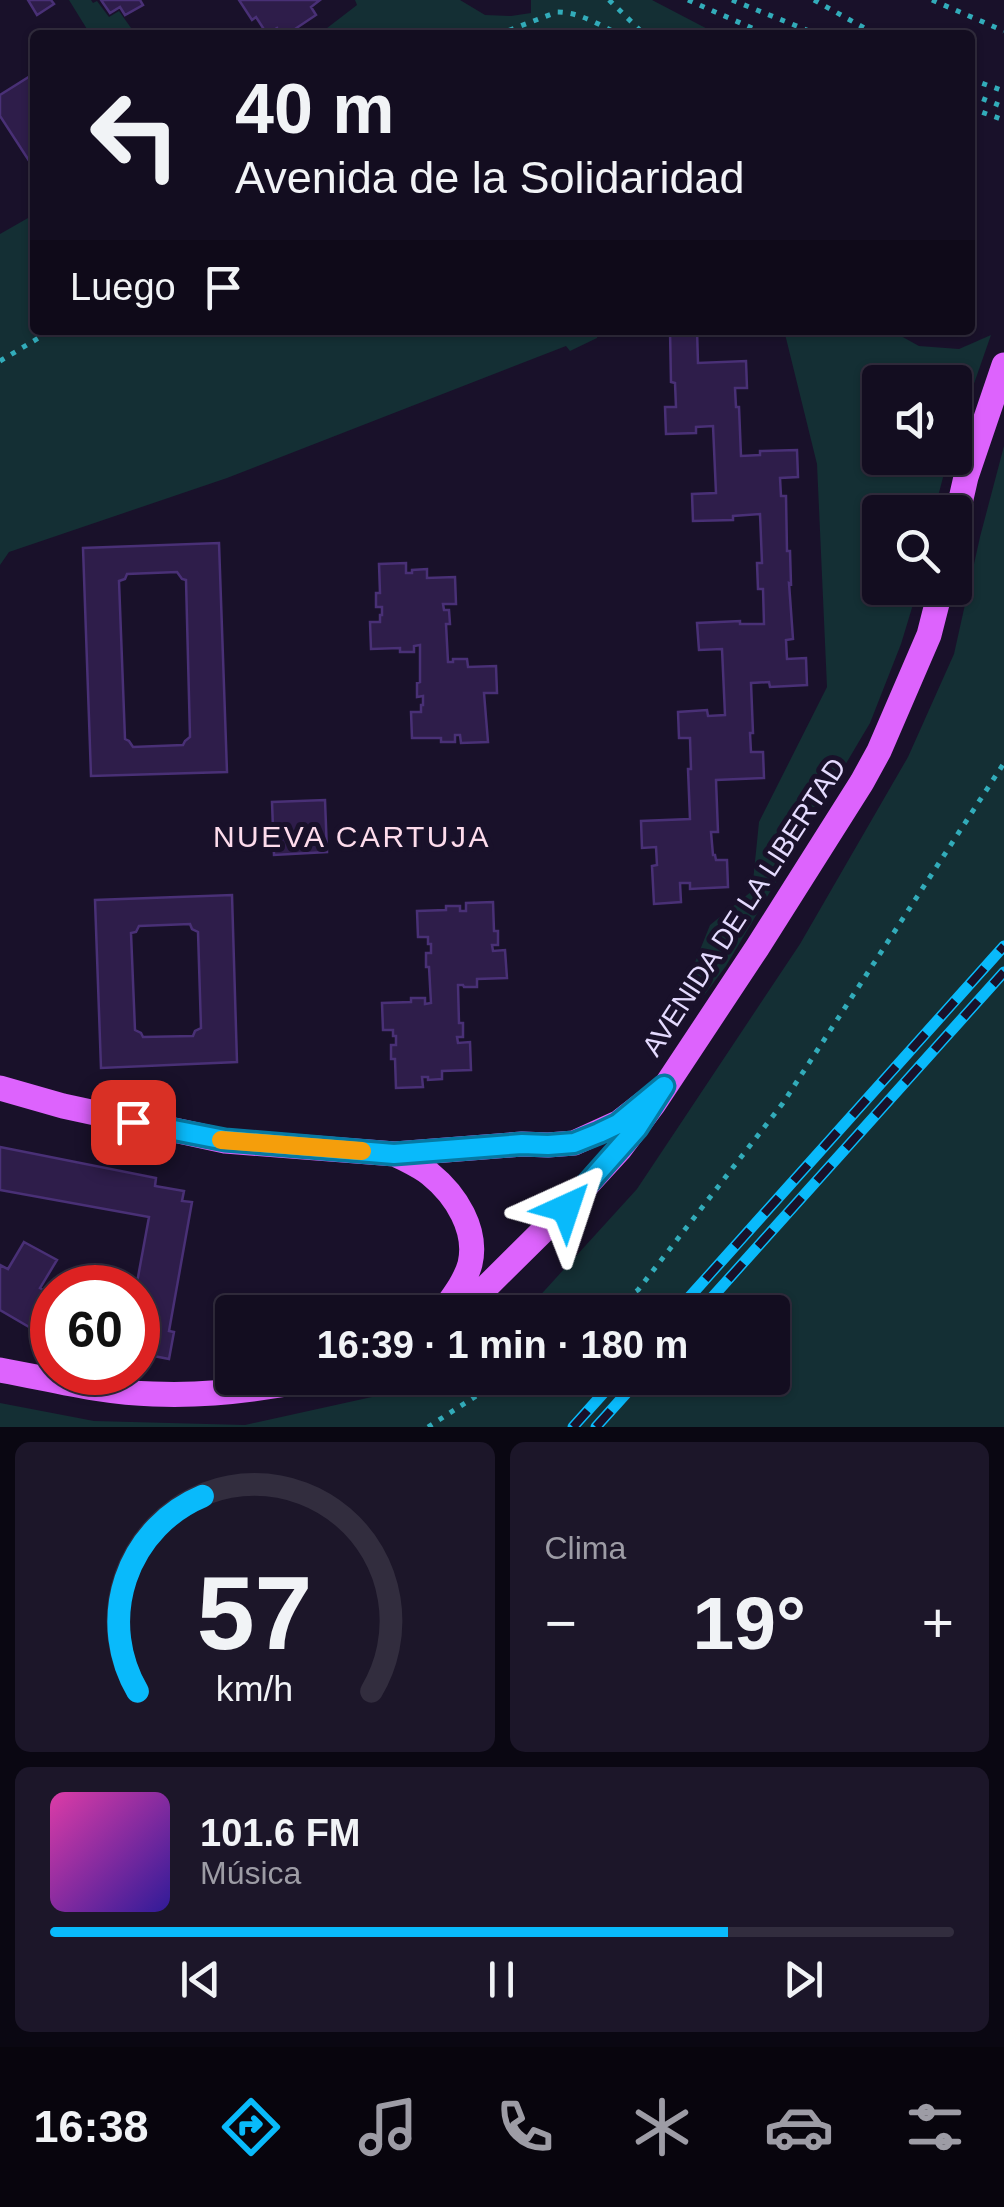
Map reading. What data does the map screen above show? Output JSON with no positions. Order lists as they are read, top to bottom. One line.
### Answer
{"streets":{"main road":["AVENIDA DE LA LIBERTAD"]},"districts":["NUEVA CARTUJA"],"page":{"turn":["40 m","Avenida de la Solidaridad"],"then":"Luego","limit":"60","trip":"16:39 · 1 min · 180 m","tile":"Clima","heat":["−","19°","+"],"song":["101.6 FM","Música"],"tabs":"16:38","gauge":["57","km/h"]}}
